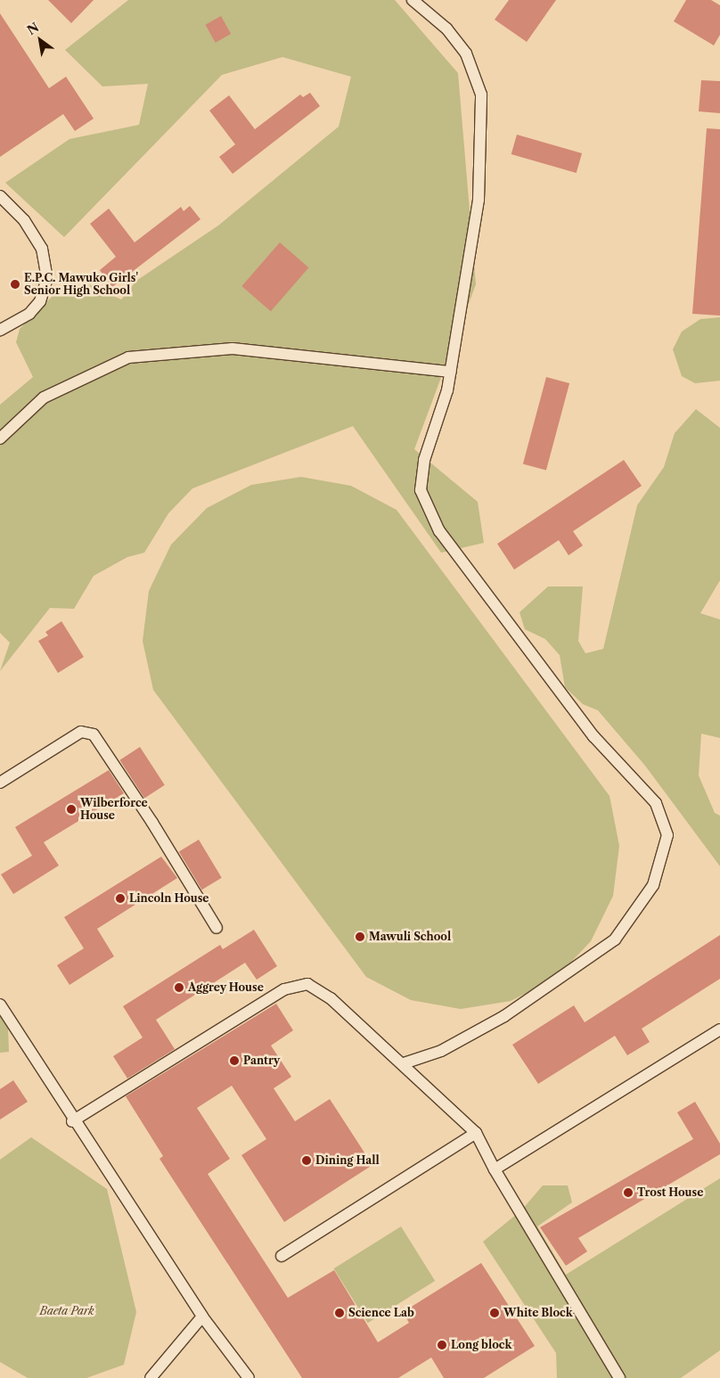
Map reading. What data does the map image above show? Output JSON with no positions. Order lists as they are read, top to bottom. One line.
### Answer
{"parks":["Baeta Park"],"places":["E.P.C. Mawuko Girls' Senior High School","Wilberforce House","Lincoln House","Mawuli School","Aggrey House","Pantry","Dining Hall","Trost House","Science Lab","White Block","Long block"],"north":"top left"}
